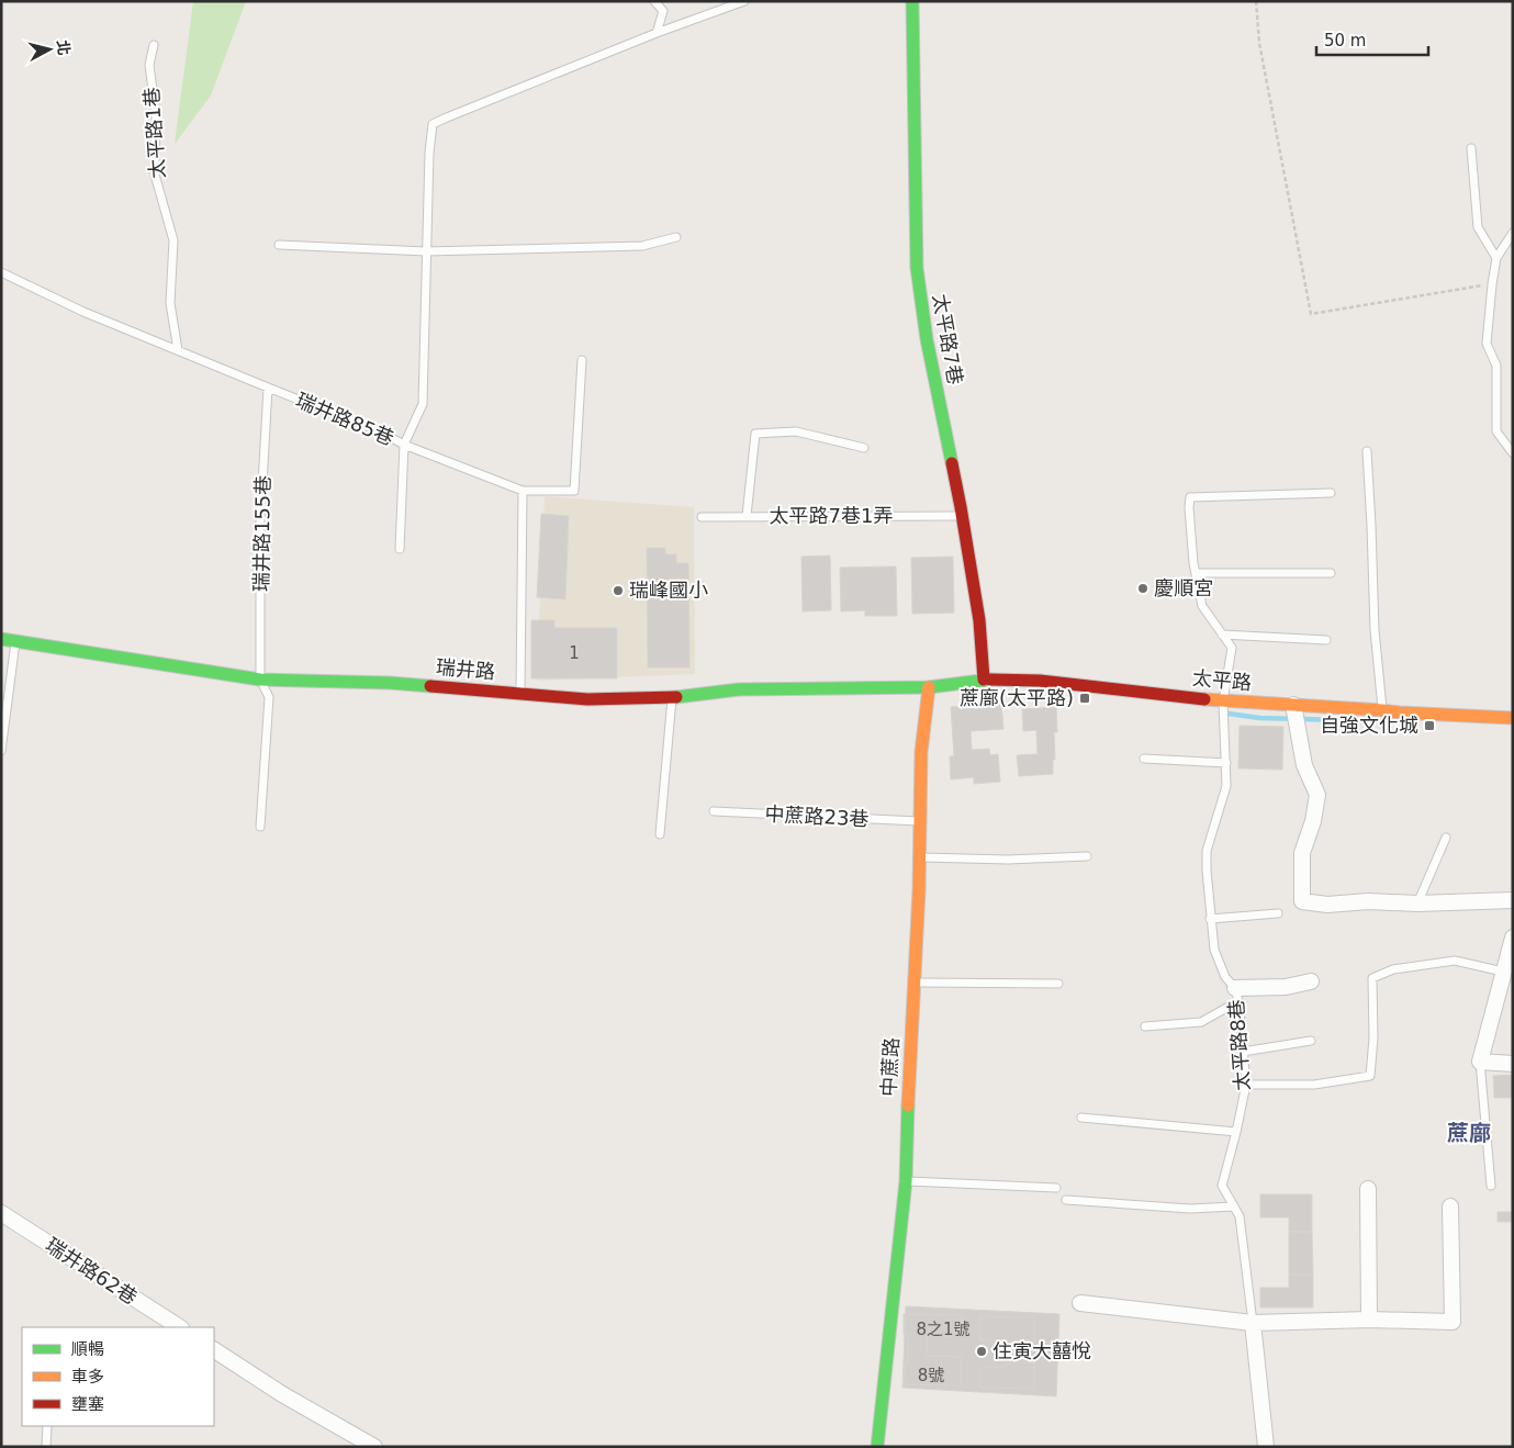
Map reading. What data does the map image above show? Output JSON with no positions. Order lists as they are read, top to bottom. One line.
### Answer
{"streets":{"street":["太平路7巷","瑞井路","太平路","中蔗路","瑞井路62巷"],"lane":["太平路1巷","瑞井路85巷","太平路7巷1弄","瑞井路155巷","中蔗路23巷","太平路8巷"]},"crossings":[["太平路1巷","瑞井路85巷"],["太平路7巷","太平路7巷1弄"],["太平路7巷","太平路"],["瑞井路85巷","瑞井路155巷"],["瑞井路155巷","瑞井路"],["瑞井路","太平路"],["瑞井路","中蔗路"],["太平路","太平路8巷"],["太平路","中蔗路"],["中蔗路23巷","中蔗路"]],"districts":["蔗廍"],"places":{"other":["慶順宮","瑞峰國小","住寅大囍悅"],"transit":["蔗廍(太平路)","自強文化城"]},"house_numbers":["1","8之1號","8號"],"legend":["順暢","車多","壅塞"],"scale_bar":"50 m","north":"right"}
